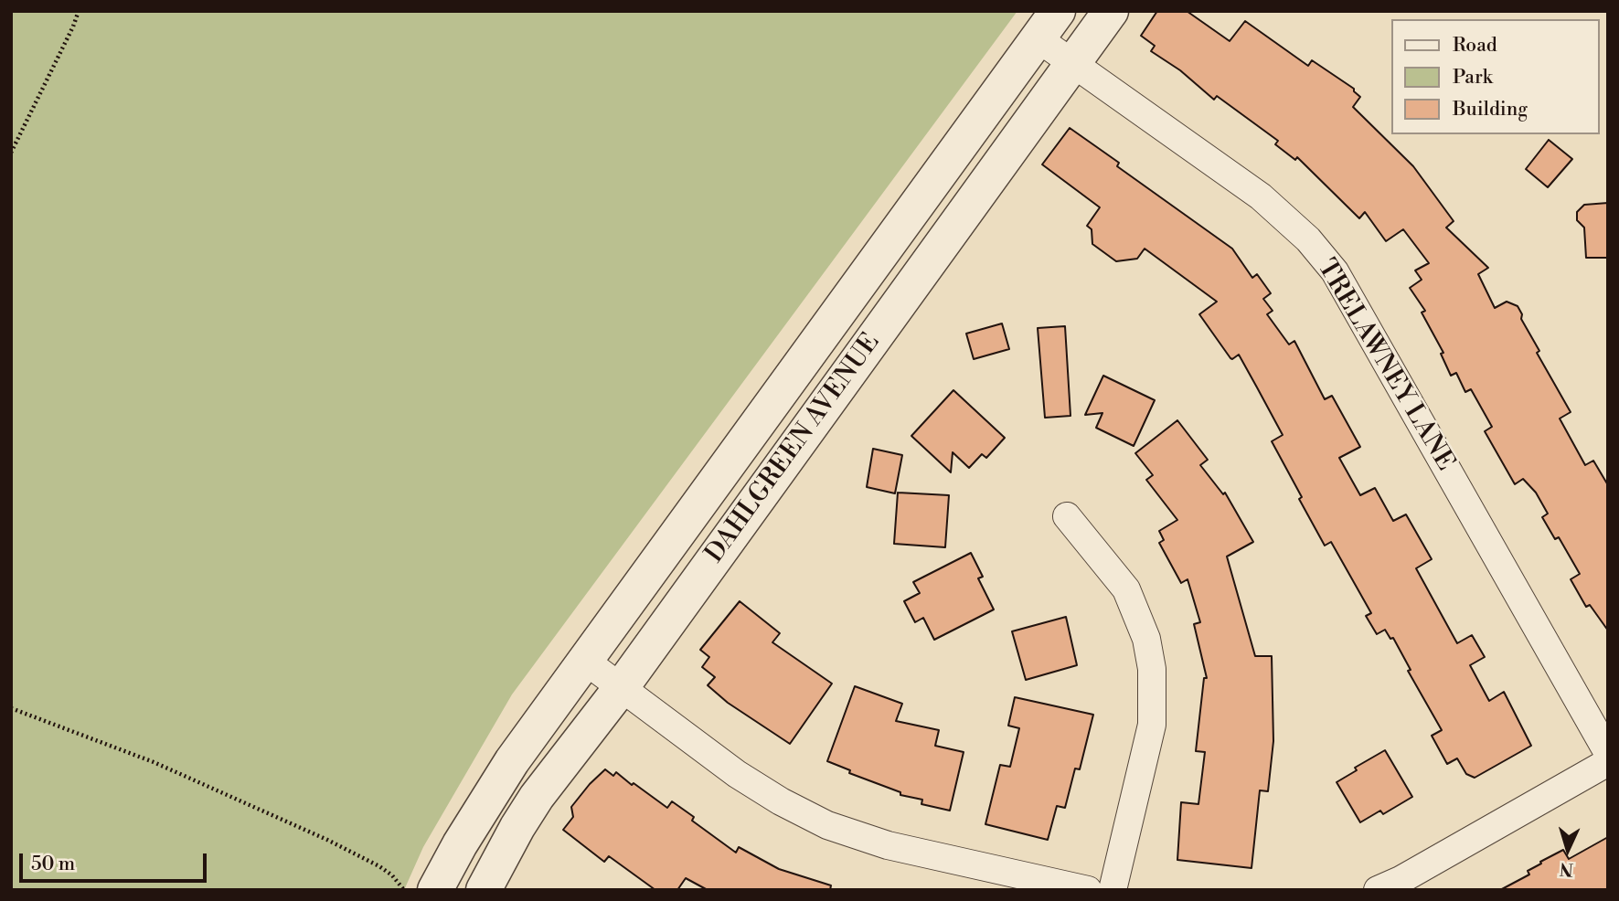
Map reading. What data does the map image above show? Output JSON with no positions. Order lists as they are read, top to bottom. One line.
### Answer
{"streets":{"street":["TRELAWNEY LANE","DAHLGREEN AVENUE"]},"crossings":[["TRELAWNEY LANE","DAHLGREEN AVENUE"]],"legend":["Road","Park","Building"],"scale_bar":"50 m","north":"bottom"}
